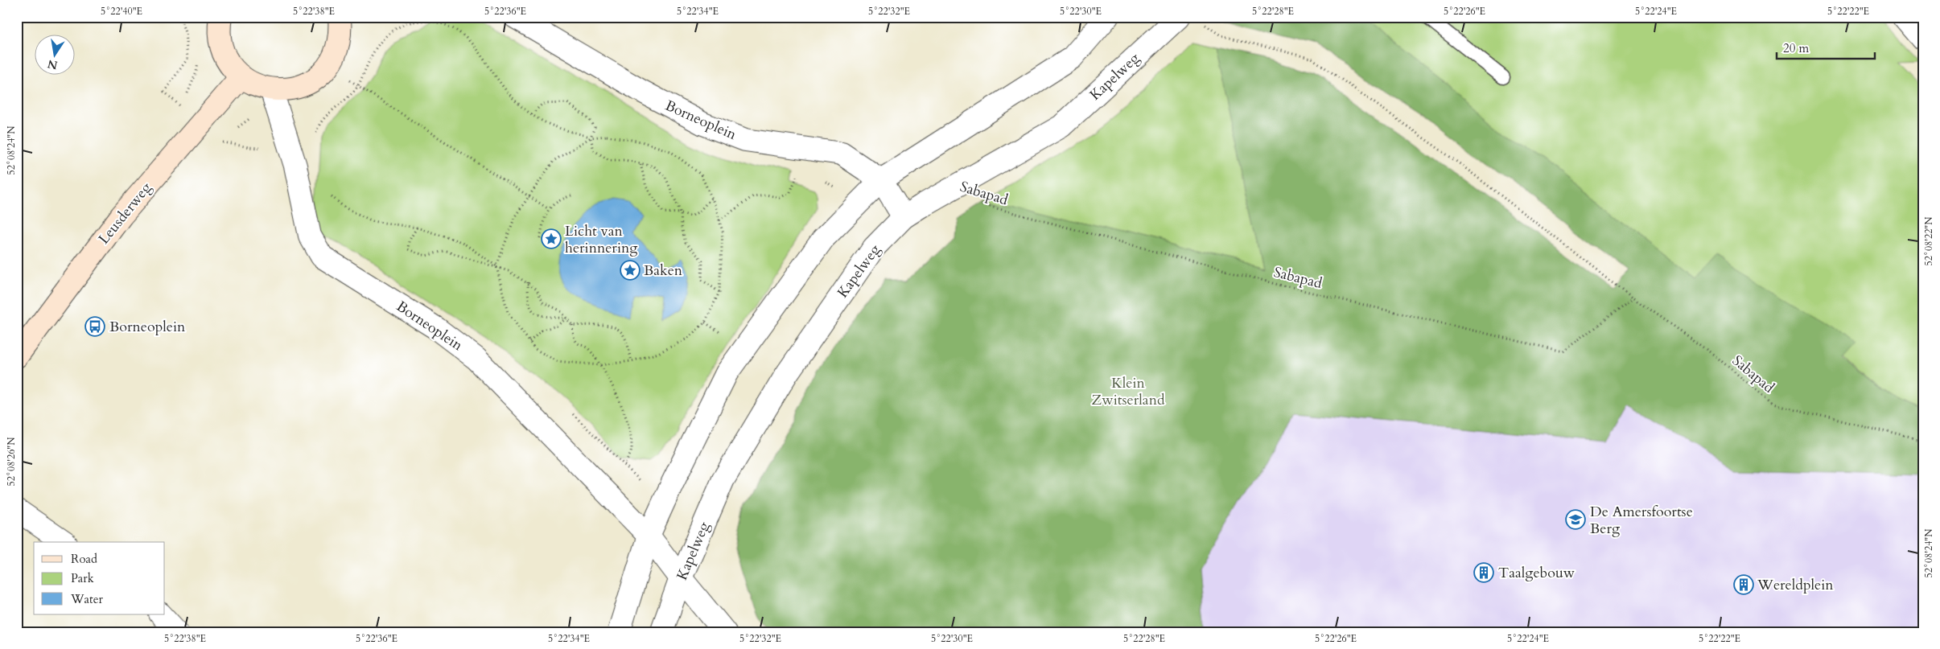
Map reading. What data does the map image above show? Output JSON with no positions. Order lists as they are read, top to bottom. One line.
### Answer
{"streets":{"street":["Kapelweg","Borneoplein","Leusderweg"],"path":["Sabapad"]},"crossings":[["Kapelweg","Borneoplein"],["Kapelweg","Sabapad"]],"parks":["Klein Zwitserland"],"places":{"place":["Licht van herinnering","Baken"],"bus stop":["Borneoplein"],"school or university":["De Amersfoortse Berg"],"building":["Taalgebouw","Wereldplein"]},"legend":["Road","Park","Water"],"scale_bar":"20 m","north":"bottom","coordinates":["5°22'40\"E","5°22'38\"E","5°22'36\"E","5°22'34\"E","5°22'32\"E","5°22'30\"E","5°22'28\"E","5°22'26\"E","5°22'24\"E","5°22'22\"E","52°08'24\"N","52°08'22\"N","52°08'26\"N"]}
